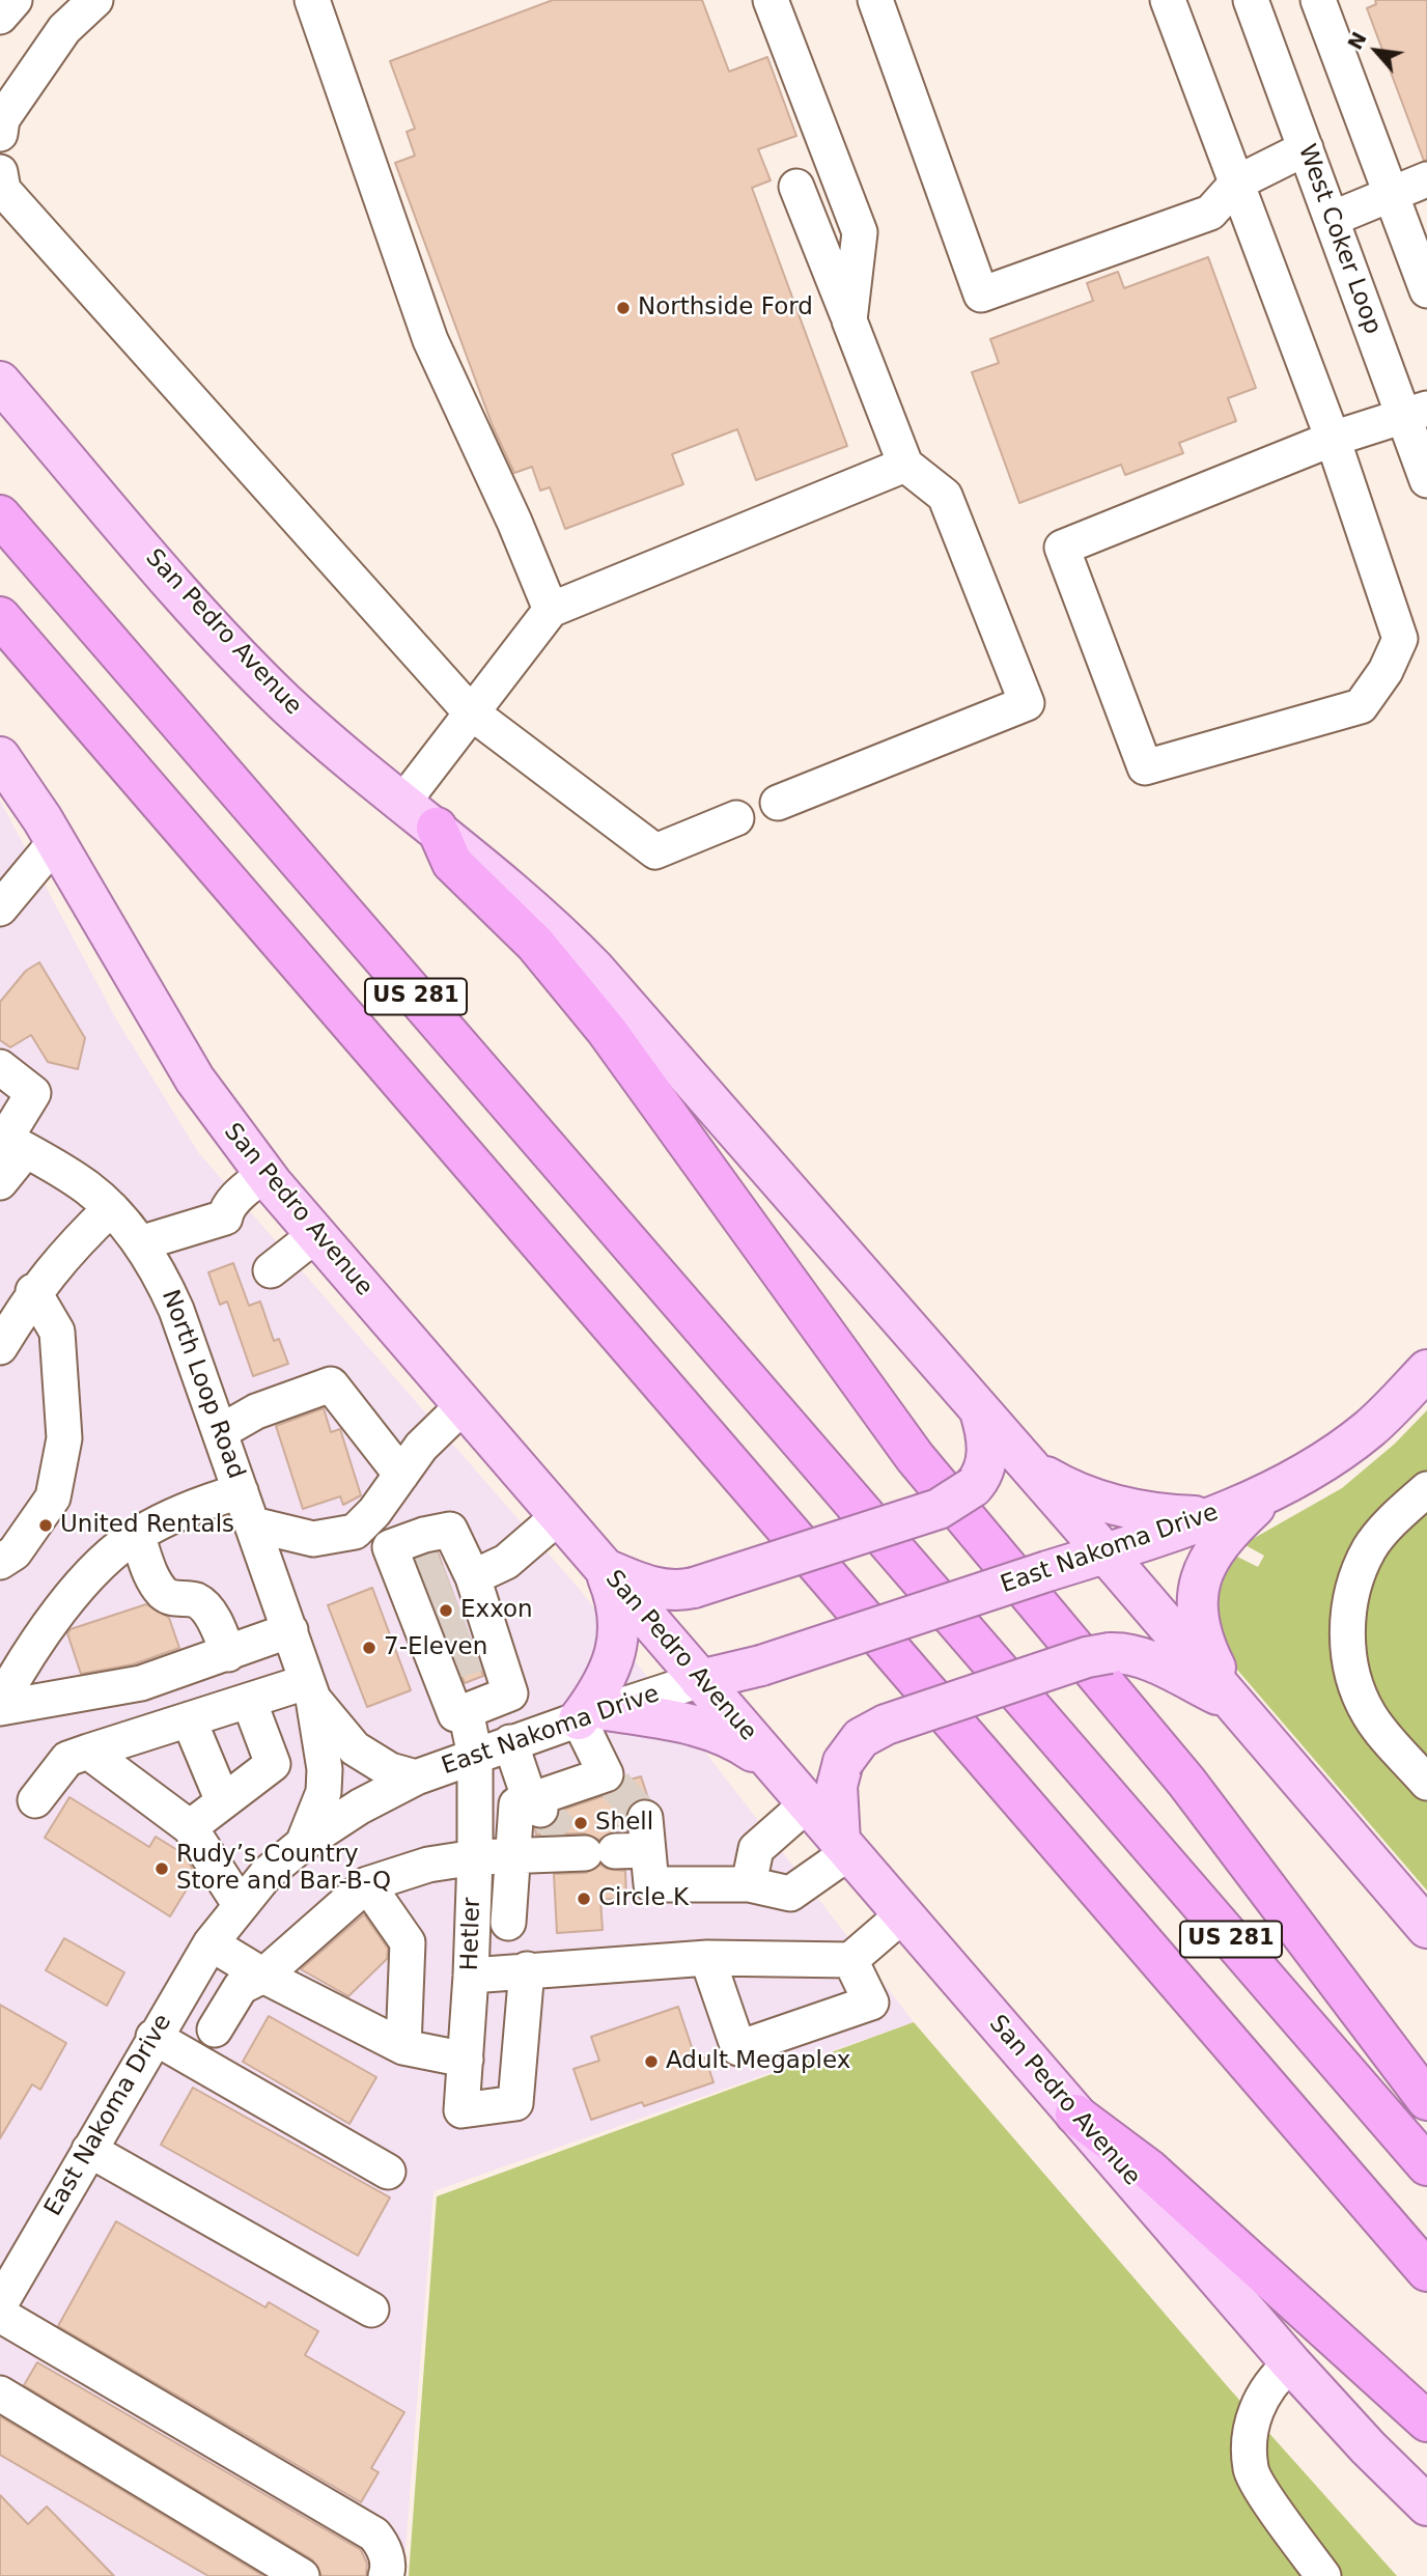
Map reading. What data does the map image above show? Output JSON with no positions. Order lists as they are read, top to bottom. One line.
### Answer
{"streets":{"highway":["US 281"],"main road":["San Pedro Avenue","East Nakoma Drive"],"street":["West Coker Loop","North Loop Road","Hetler"]},"crossings":[["San Pedro Avenue","East Nakoma Drive"],["North Loop Road","East Nakoma Drive"],["East Nakoma Drive","Hetler"]],"places":["Northside Ford","United Rentals","Exxon","7-Eleven","Shell","Rudy’s Country Store and Bar-B-Q","Circle K","Adult Megaplex"],"north":"top left"}
